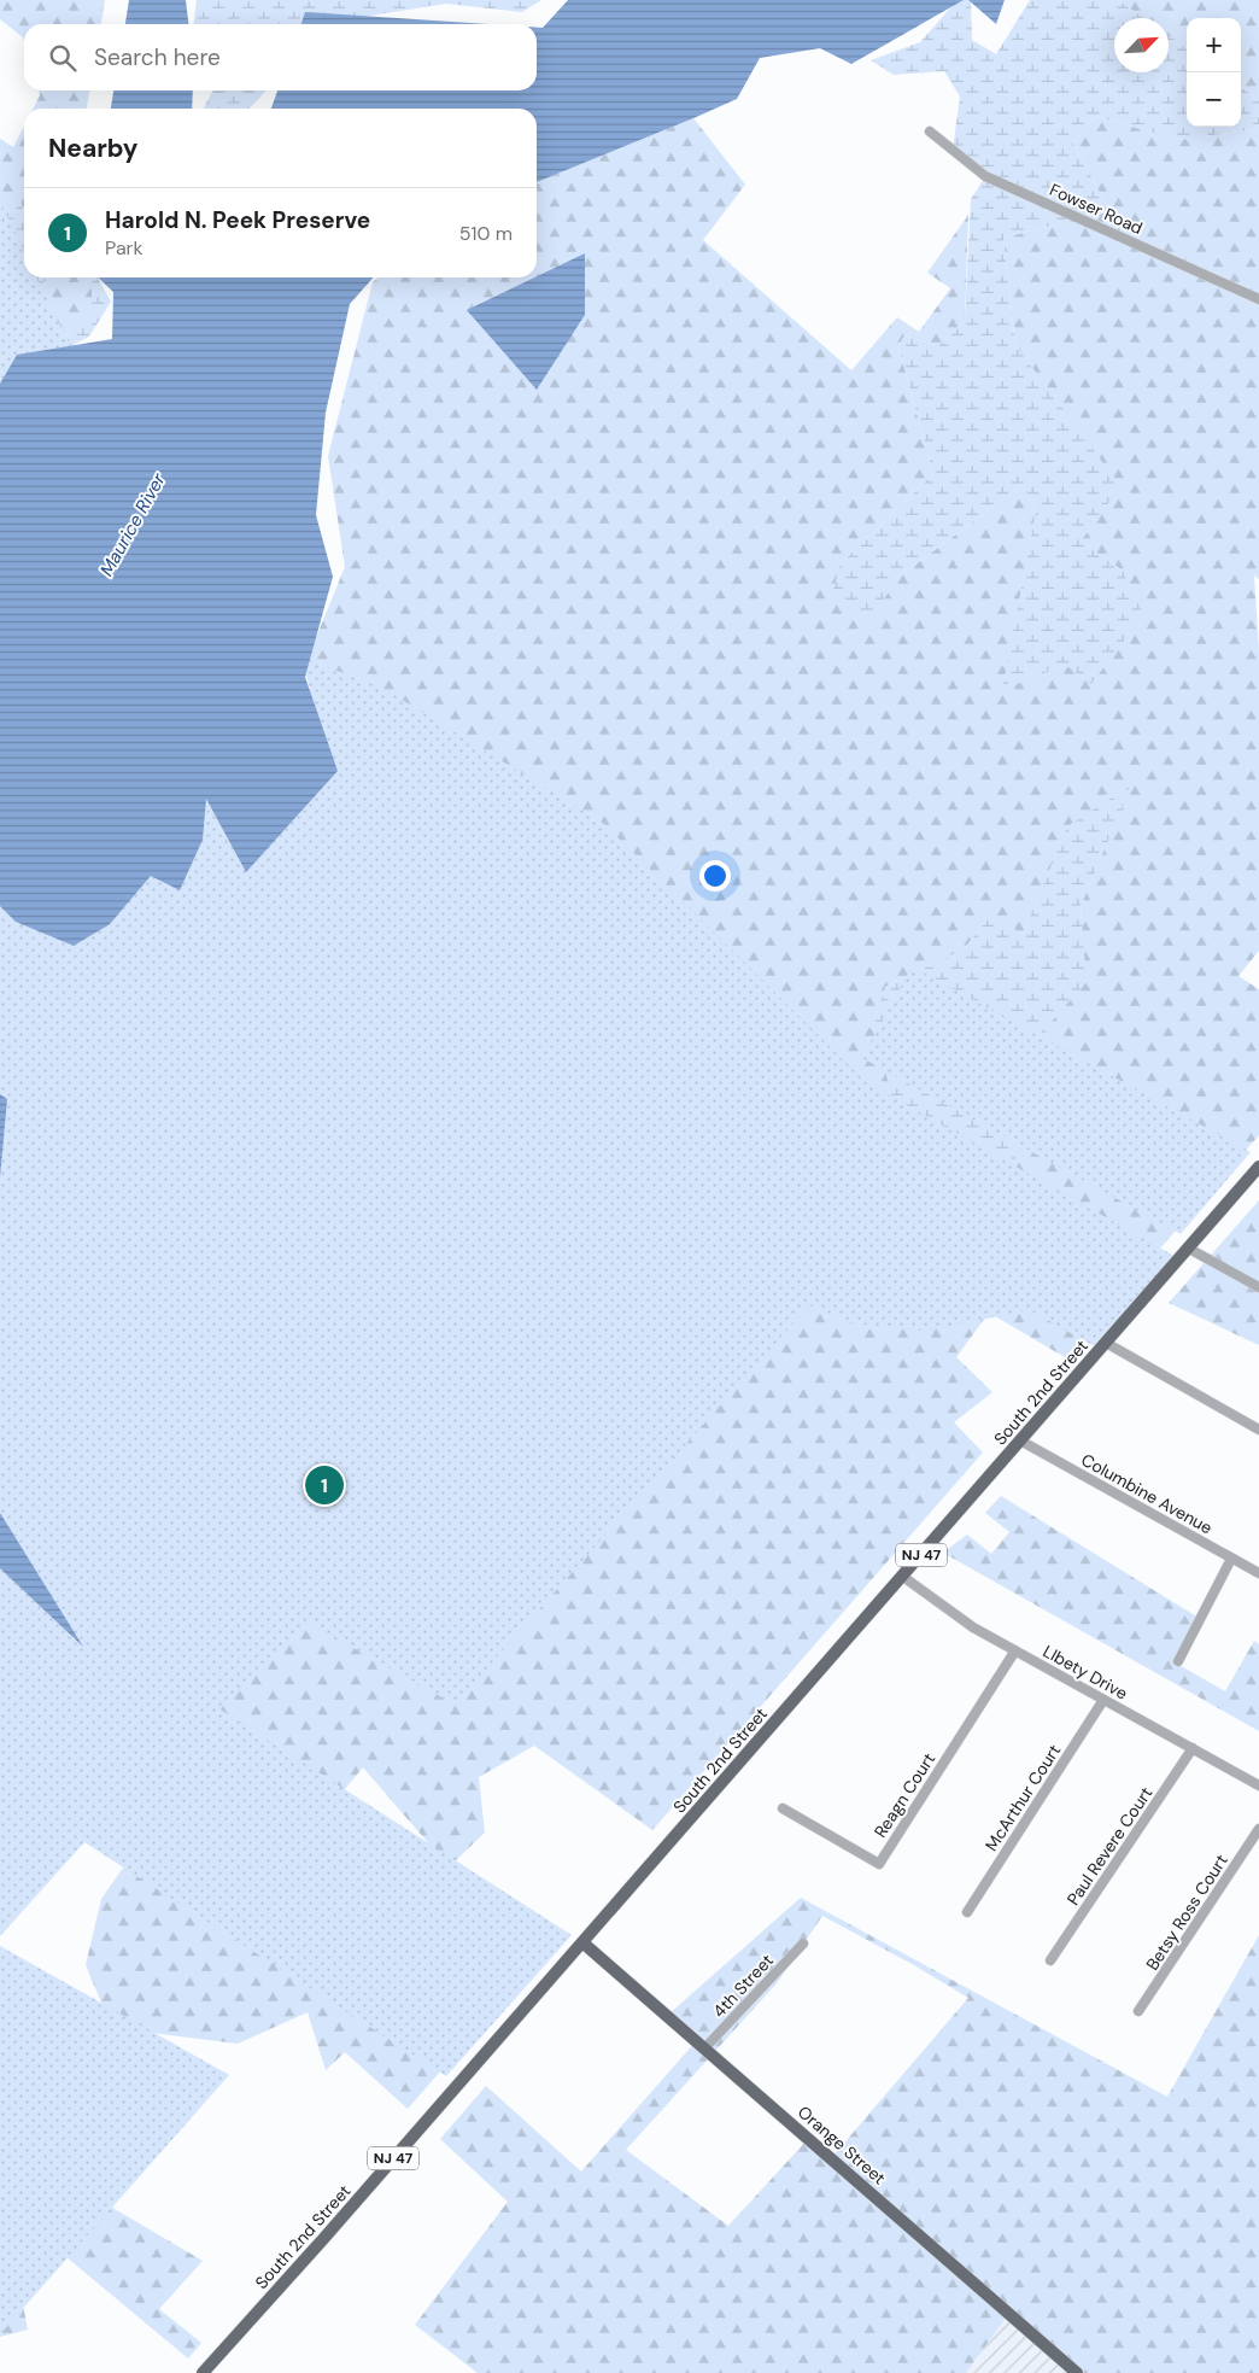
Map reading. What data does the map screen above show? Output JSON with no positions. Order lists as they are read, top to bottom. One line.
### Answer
{"streets":{"main road":["South 2nd Street","NJ 47","Orange Street"],"street":["Fowser Road","Columbine Avenue","LIbety Drive","Reagn Court","McArthur Court","Paul Revere Court","Betsy Ross Court","4th Street"]},"crossings":[["South 2nd Street","Columbine Avenue"],["South 2nd Street","LIbety Drive"],["South 2nd Street","Orange Street"],["LIbety Drive","Reagn Court"],["LIbety Drive","McArthur Court"],["LIbety Drive","Paul Revere Court"],["4th Street","Orange Street"]],"water":["Maurice River"],"north":"top right","page":{"map_buttons":["+","−"],"search":"Search here","heading":"Nearby","list":[{"mark":"1","name":"Harold N. Peek Preserve","note":"Park","value":"510 m"}],"pins":"1"}}
